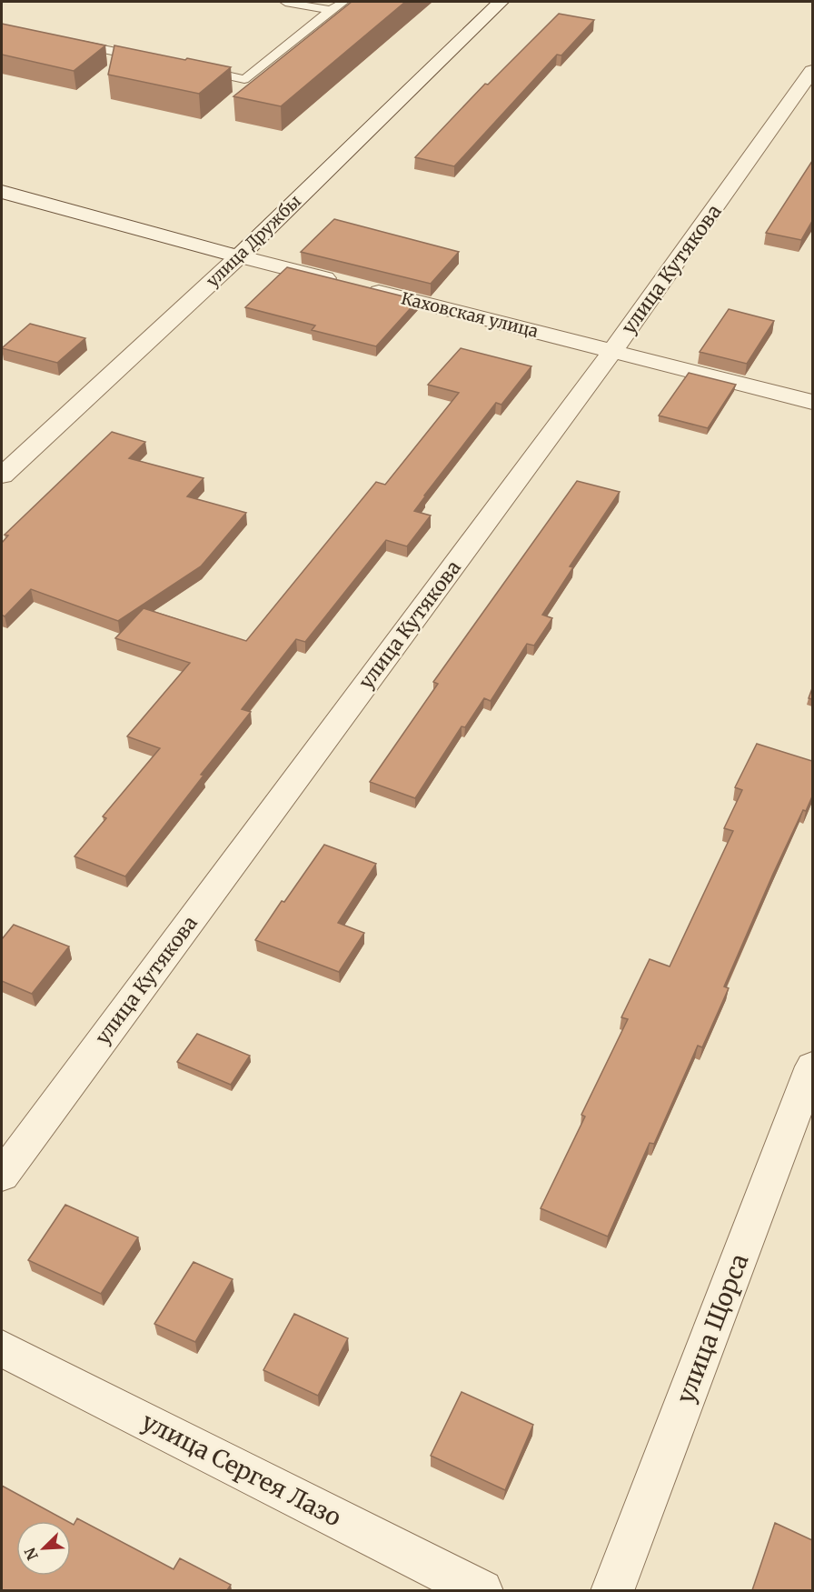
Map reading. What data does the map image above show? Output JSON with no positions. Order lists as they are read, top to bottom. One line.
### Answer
{"streets":{"street":["улица Дружбы","улица Кутякова","Каховская улица","улица Щорса","улица Сергея Лазо"]},"crossings":[["улица Дружбы","Каховская улица"],["улица Кутякова","Каховская улица"]],"north":"bottom left"}
